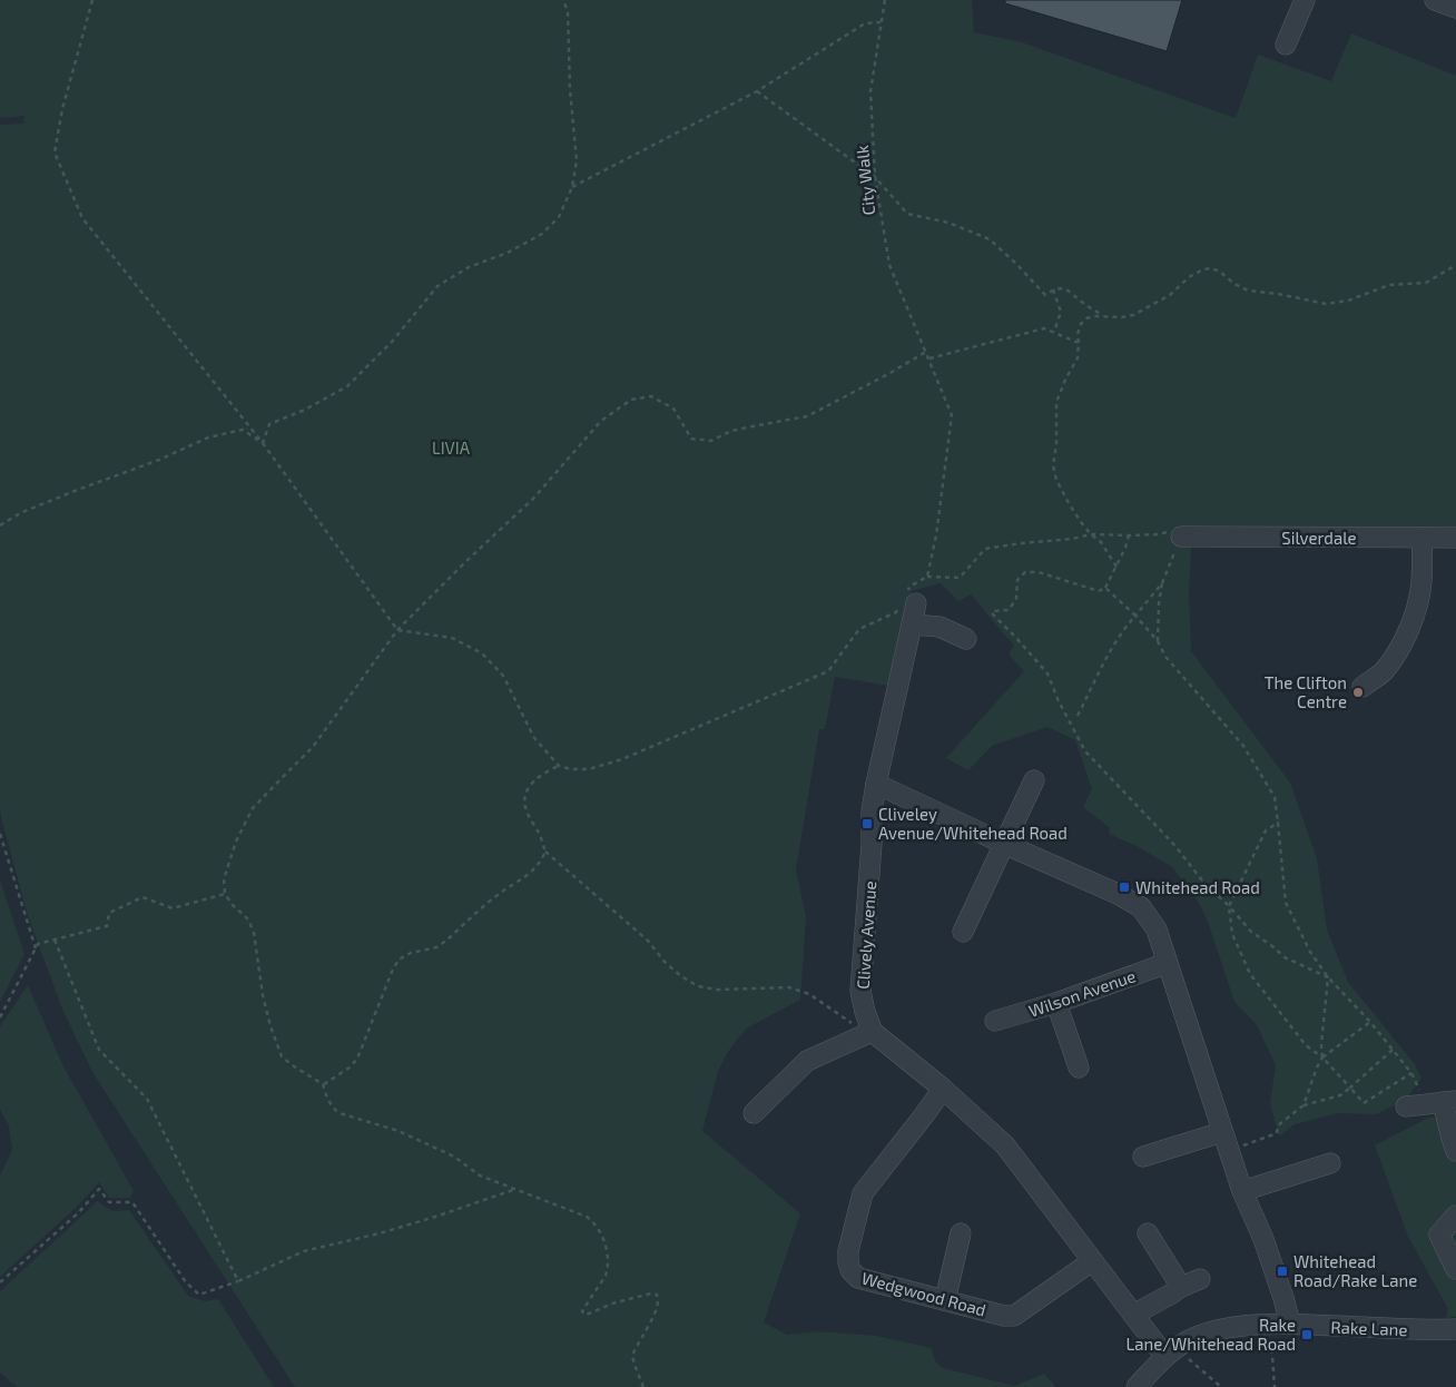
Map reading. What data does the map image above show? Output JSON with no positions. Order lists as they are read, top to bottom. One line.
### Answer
{"streets":{"street":["Silverdale","Clively Avenue","Wilson Avenue","Wedgwood Road","Rake Lane"],"path":["City Walk"]},"parks":["LIVIA"],"places":{"other":["The Clifton Centre"],"transit":["Cliveley Avenue/Whitehead Road","Whitehead Road","Whitehead Road/Rake Lane","Rake Lane/Whitehead Road"]}}
